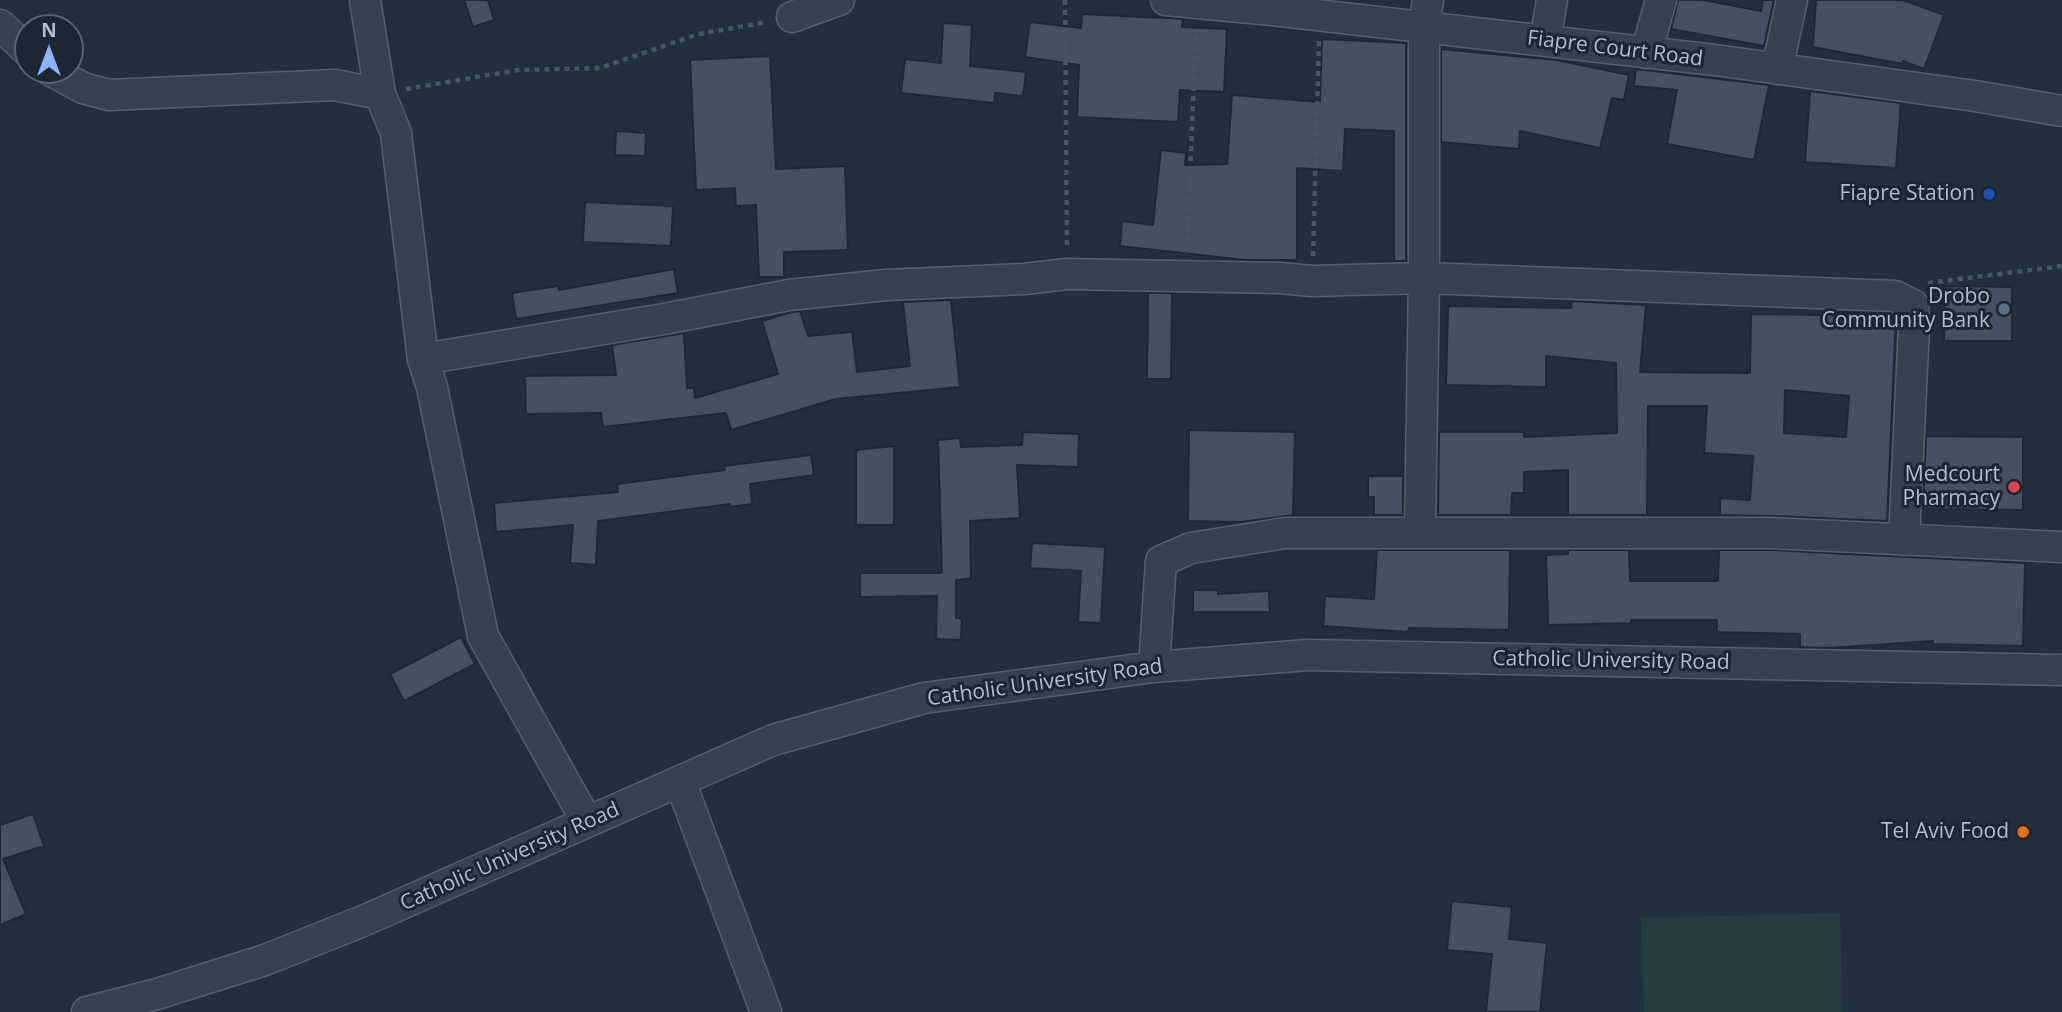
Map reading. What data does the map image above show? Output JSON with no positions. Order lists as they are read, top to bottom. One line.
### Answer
{"streets":{"street":["Fiapre Court Road","Catholic University Road"]},"places":["Fiapre Station","Drobo Community Bank","Medcourt Pharmacy","Tel Aviv Food"],"north":"top"}
